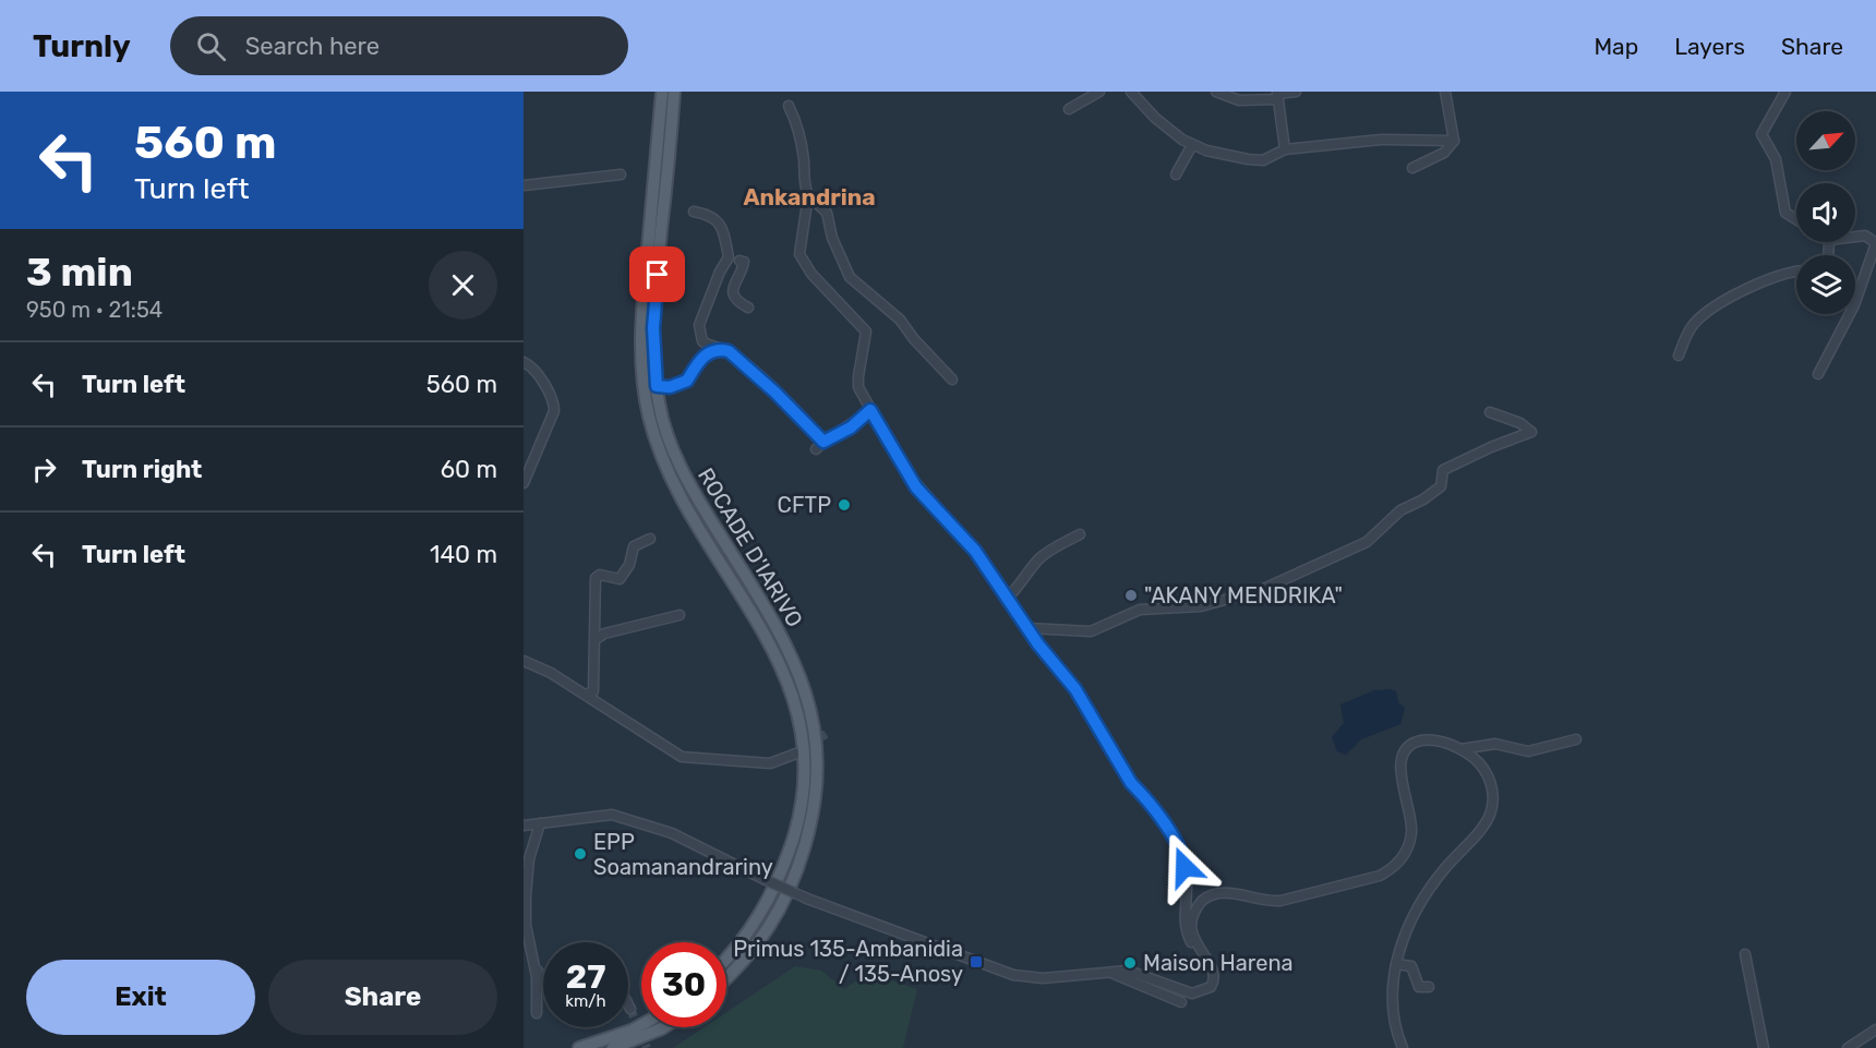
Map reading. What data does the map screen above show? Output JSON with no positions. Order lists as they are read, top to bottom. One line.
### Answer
{"streets":{"main road":["ROCADE D'IARIVO"]},"districts":["Ankandrina"],"places":{"other":["CFTP","\"AKANY MENDRIKA\"","EPP Soamanandrariny","Maison Harena"],"transit":["Primus 135-Ambanidia / 135-Anosy"]},"north":"top right","page":{"header":"Turnly","search":"Search here","nav":["Map","Layers","Share"],"turn":["560 m","Turn left"],"heading":["3 min","950 m · 21:54"],"list":[{"name":"Turn left","value":"560 m"},{"name":"Turn right","value":"60 m"},{"name":"Turn left","value":"140 m"}],"speed":"27 km/h","limit":"30","buttons":["Exit","Share"]}}
